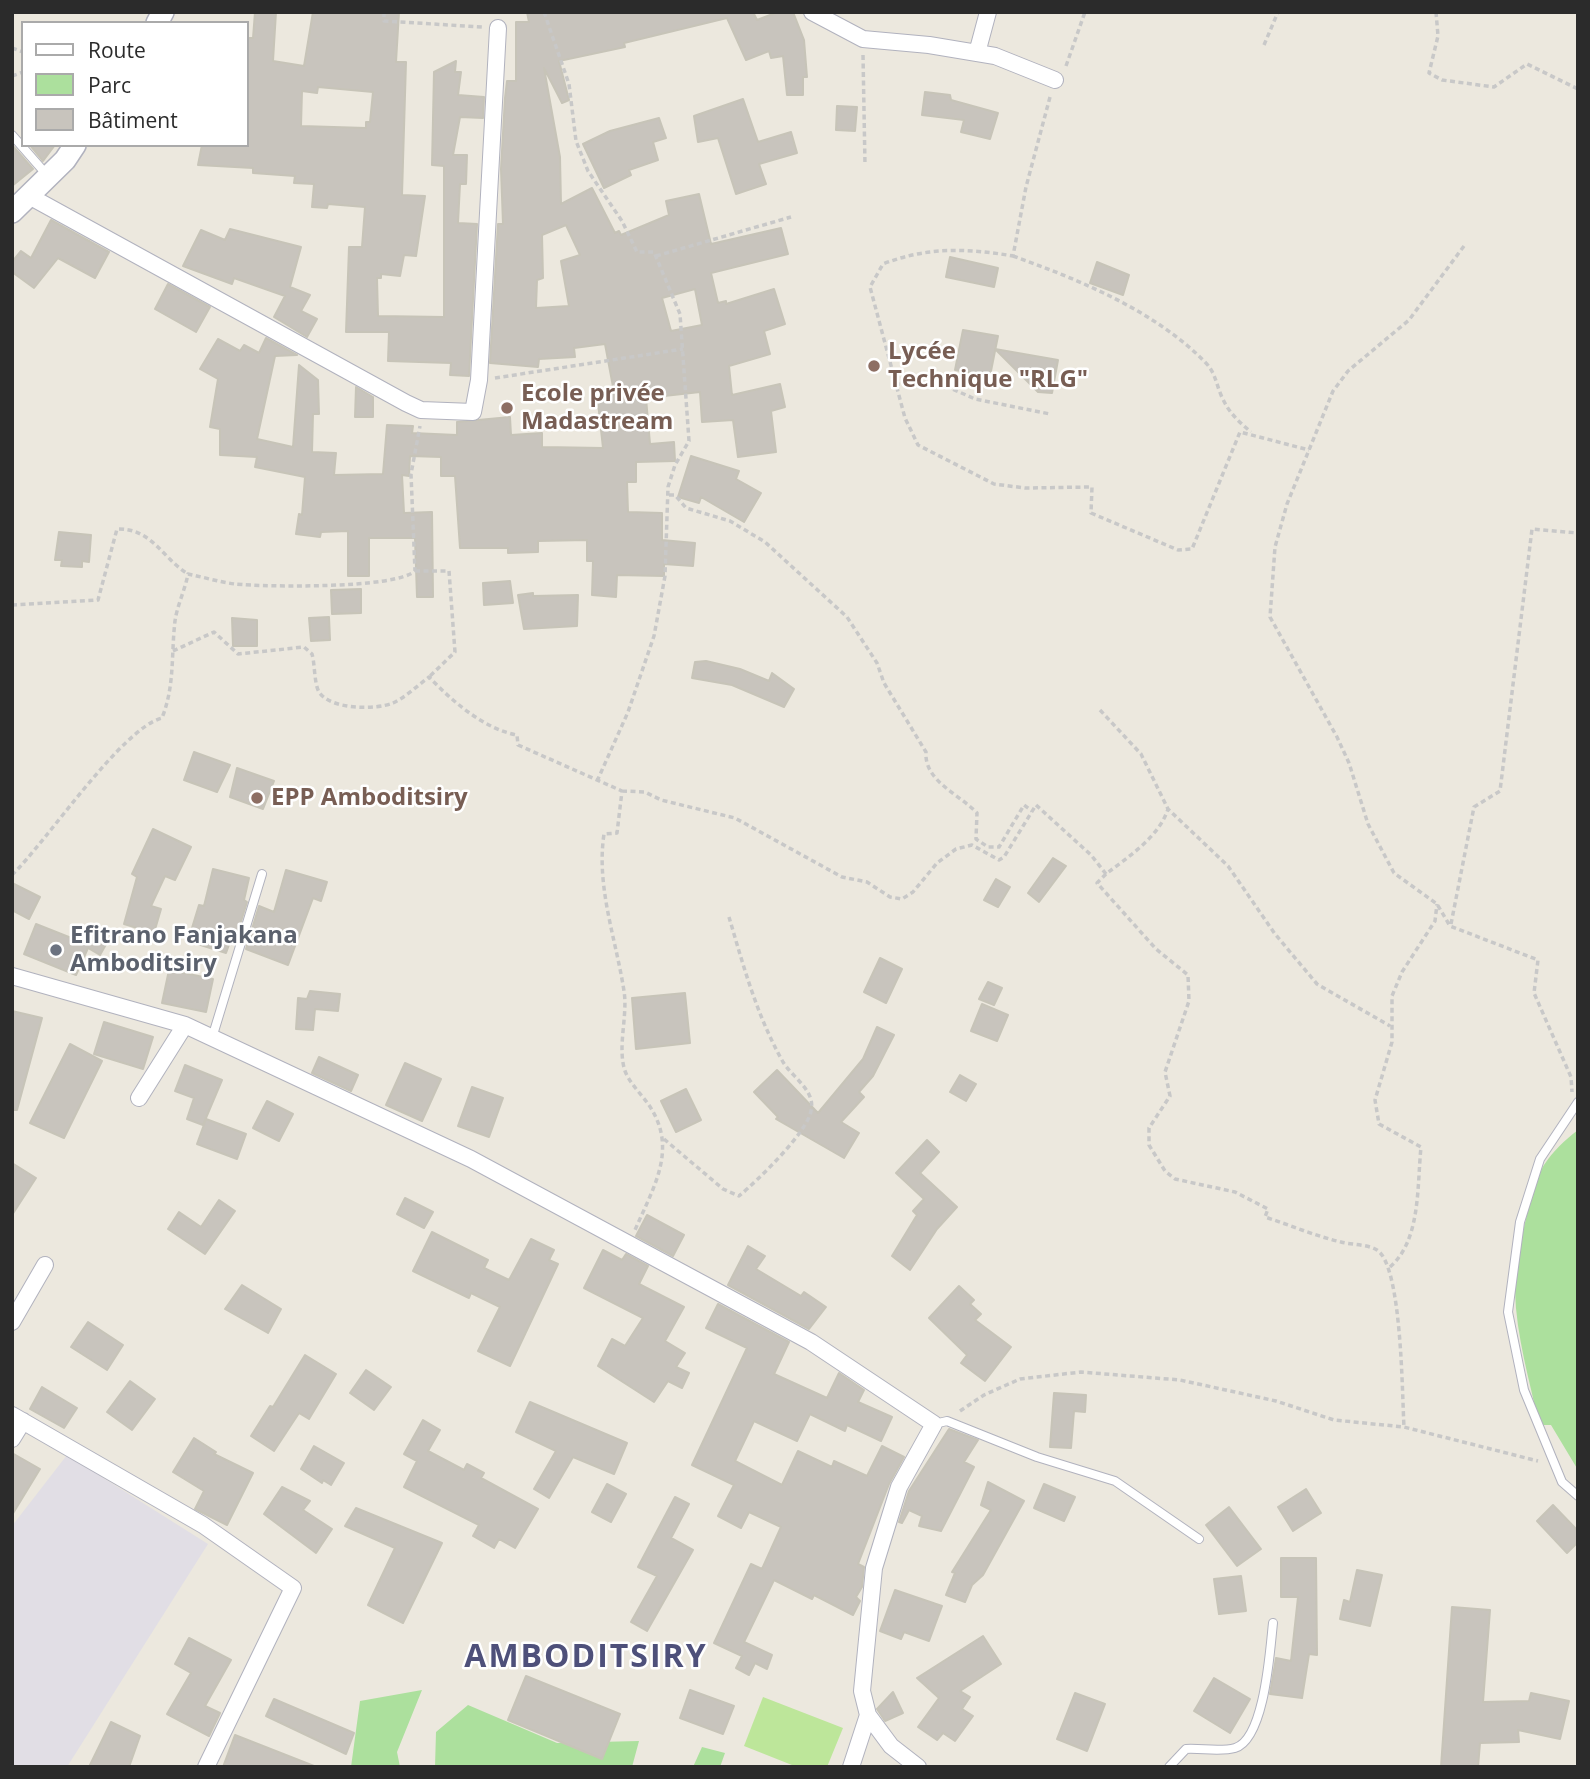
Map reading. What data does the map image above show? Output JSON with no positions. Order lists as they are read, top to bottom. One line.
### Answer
{"districts":["AMBODITSIRY"],"places":["Lycée Technique \"RLG\"","Ecole privée Madastream","EPP Amboditsiry","Efitrano Fanjakana Amboditsiry"],"legend":["Route","Parc","Bâtiment"]}
